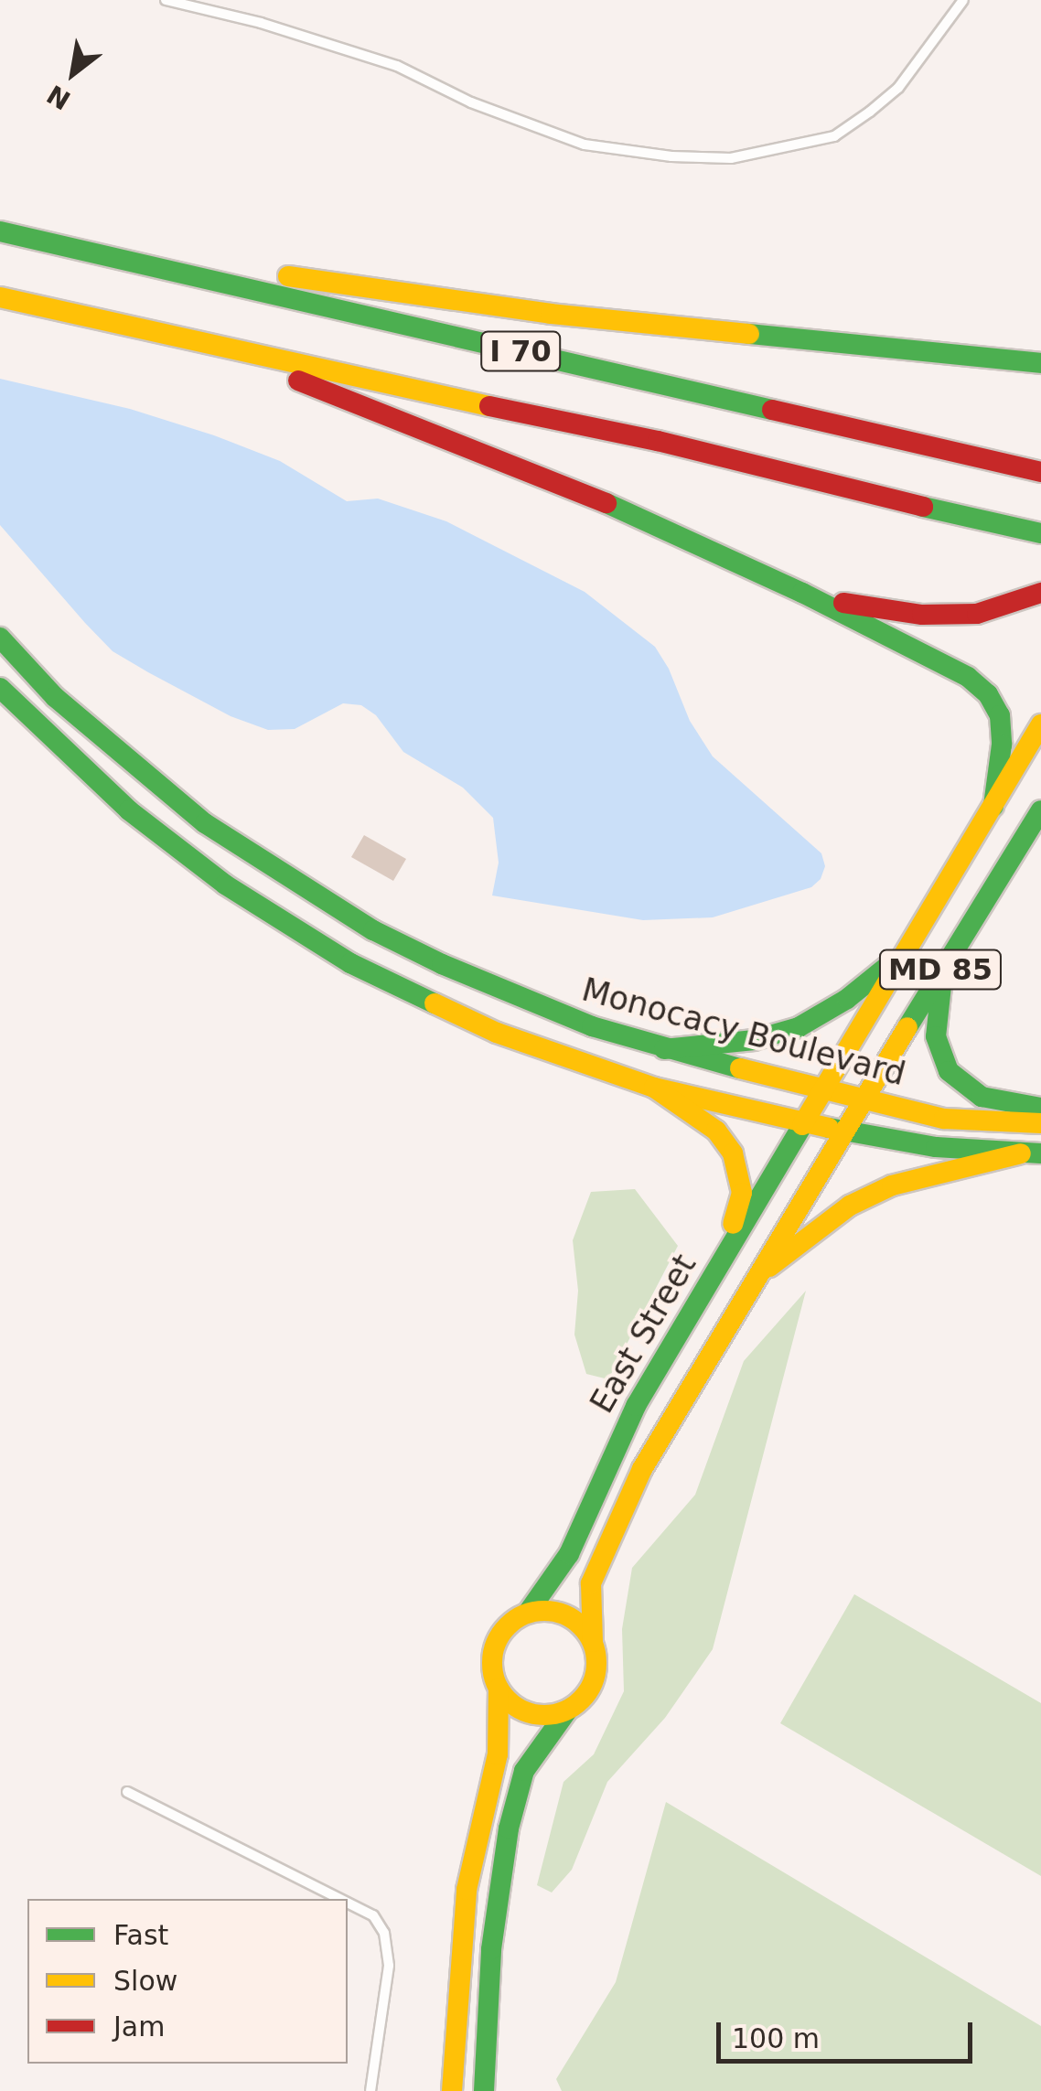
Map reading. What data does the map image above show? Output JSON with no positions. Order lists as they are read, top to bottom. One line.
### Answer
{"streets":{"main road":["I 70","MD 85","Monocacy Boulevard","East Street"]},"crossings":[["MD 85","Monocacy Boulevard"],["MD 85","East Street"],["Monocacy Boulevard","East Street"]],"legend":["Fast","Slow","Jam"],"scale_bar":"100 m","north":"bottom left"}
